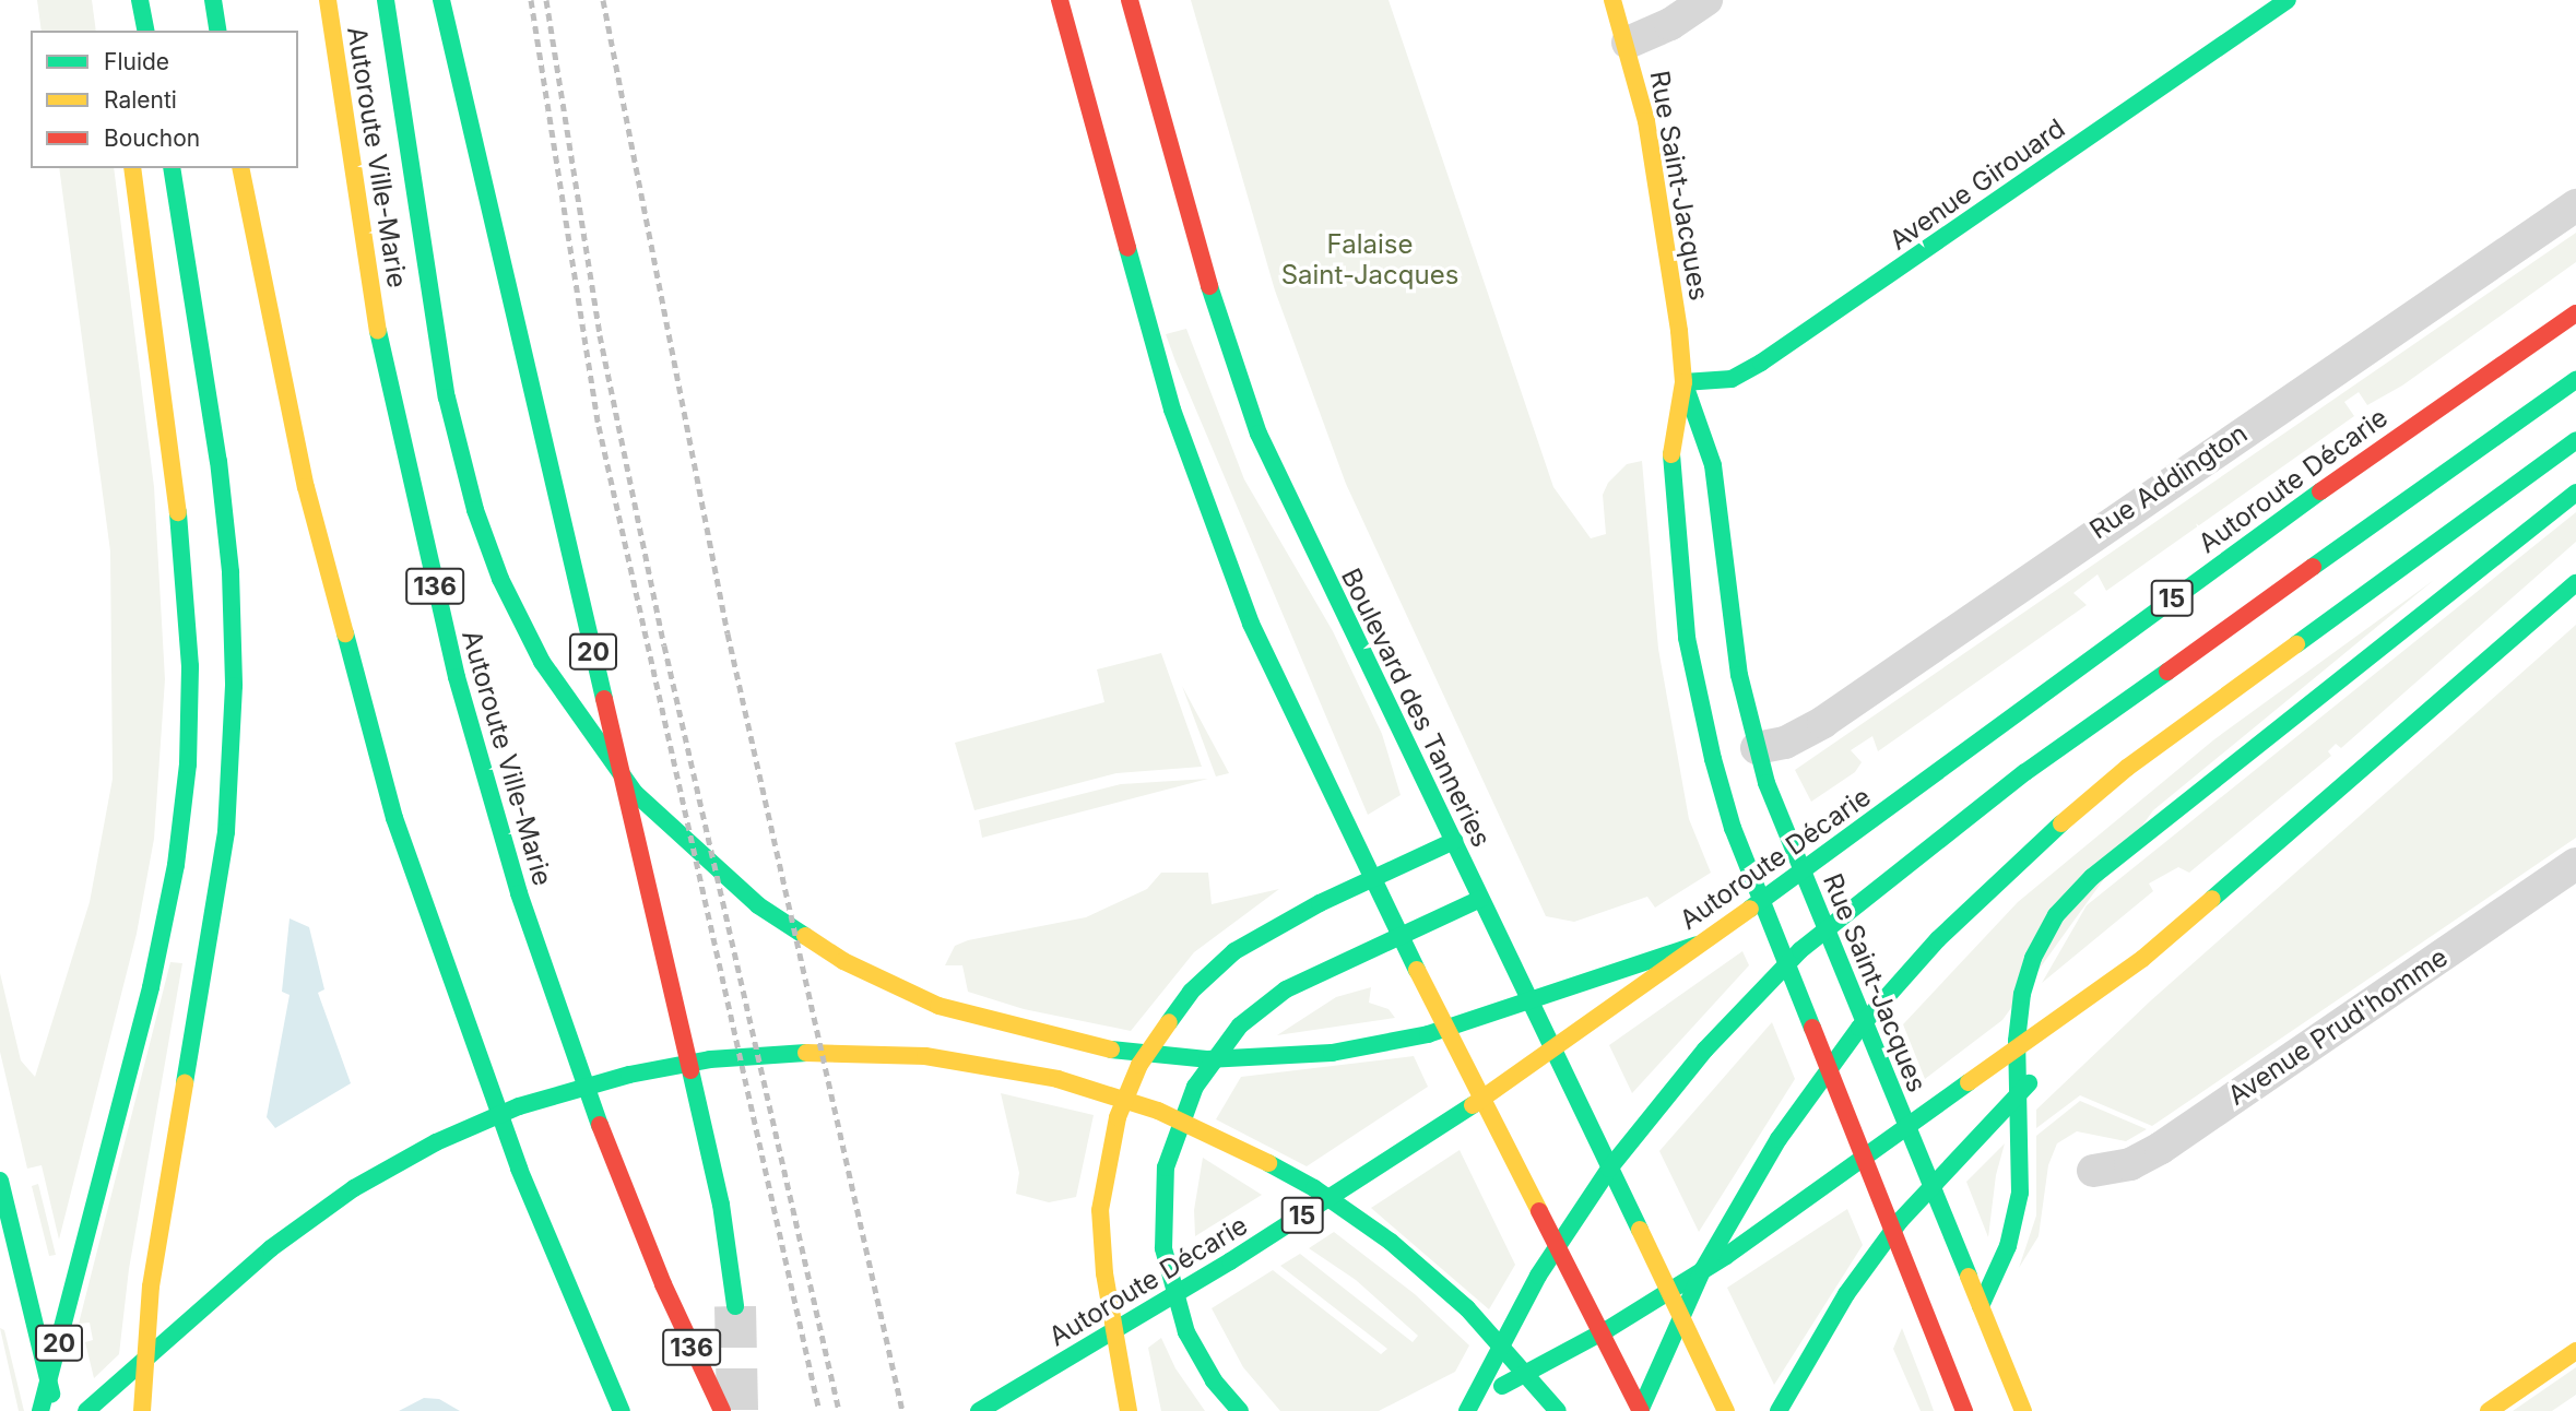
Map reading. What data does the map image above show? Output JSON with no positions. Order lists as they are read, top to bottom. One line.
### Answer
{"streets":{"main road":["Autoroute Ville-Marie","Avenue Girouard","Rue Saint-Jacques","Autoroute Décarie","136","15","20","Boulevard des Tanneries"],"street":["Rue Addington","Avenue Prud'homme"]},"crossings":[["Avenue Girouard","Rue Saint-Jacques"],["Rue Saint-Jacques","Rue Addington"]],"parks":["Falaise Saint-Jacques"],"legend":["Fluide","Ralenti","Bouchon"]}
